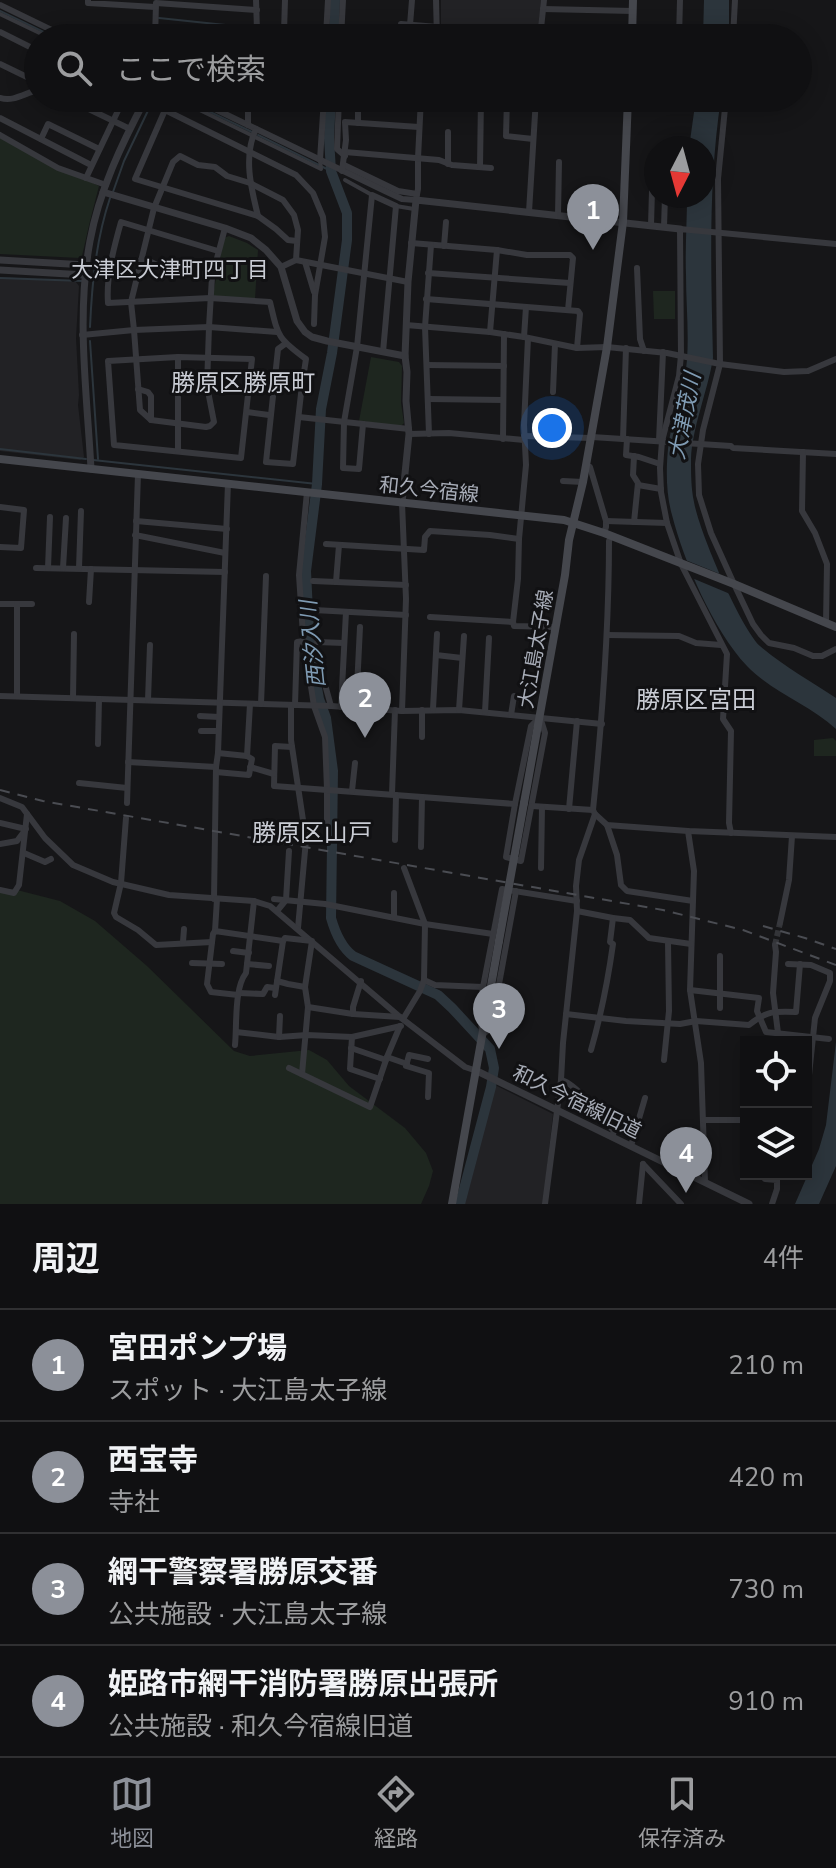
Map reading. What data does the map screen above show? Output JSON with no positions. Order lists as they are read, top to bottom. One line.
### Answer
{"streets":{"main road":["和久今宿線","大江島太子線"],"street":["和久今宿線旧道"]},"crossings":[["和久今宿線","大江島太子線"],["大江島太子線","和久今宿線旧道"]],"districts":["大津区大津町四丁目","勝原区勝原町","勝原区宮田","勝原区山戸"],"water":["大津茂川","西汐入川"],"north":"bottom","page":{"search":"ここで検索","pins":["1","2","3","4"],"heading":["周辺","4件"],"list":[{"mark":"1","name":"宮田ポンプ場","note":"スポット · 大江島太子線","value":"210 m"},{"mark":"2","name":"西宝寺","note":"寺社","value":"420 m"},{"mark":"3","name":"網干警察署勝原交番","note":"公共施設 · 大江島太子線","value":"730 m"},{"mark":"4","name":"姫路市網干消防署勝原出張所","note":"公共施設 · 和久今宿線旧道","value":"910 m"}],"nav":["地図","経路","保存済み"]}}
